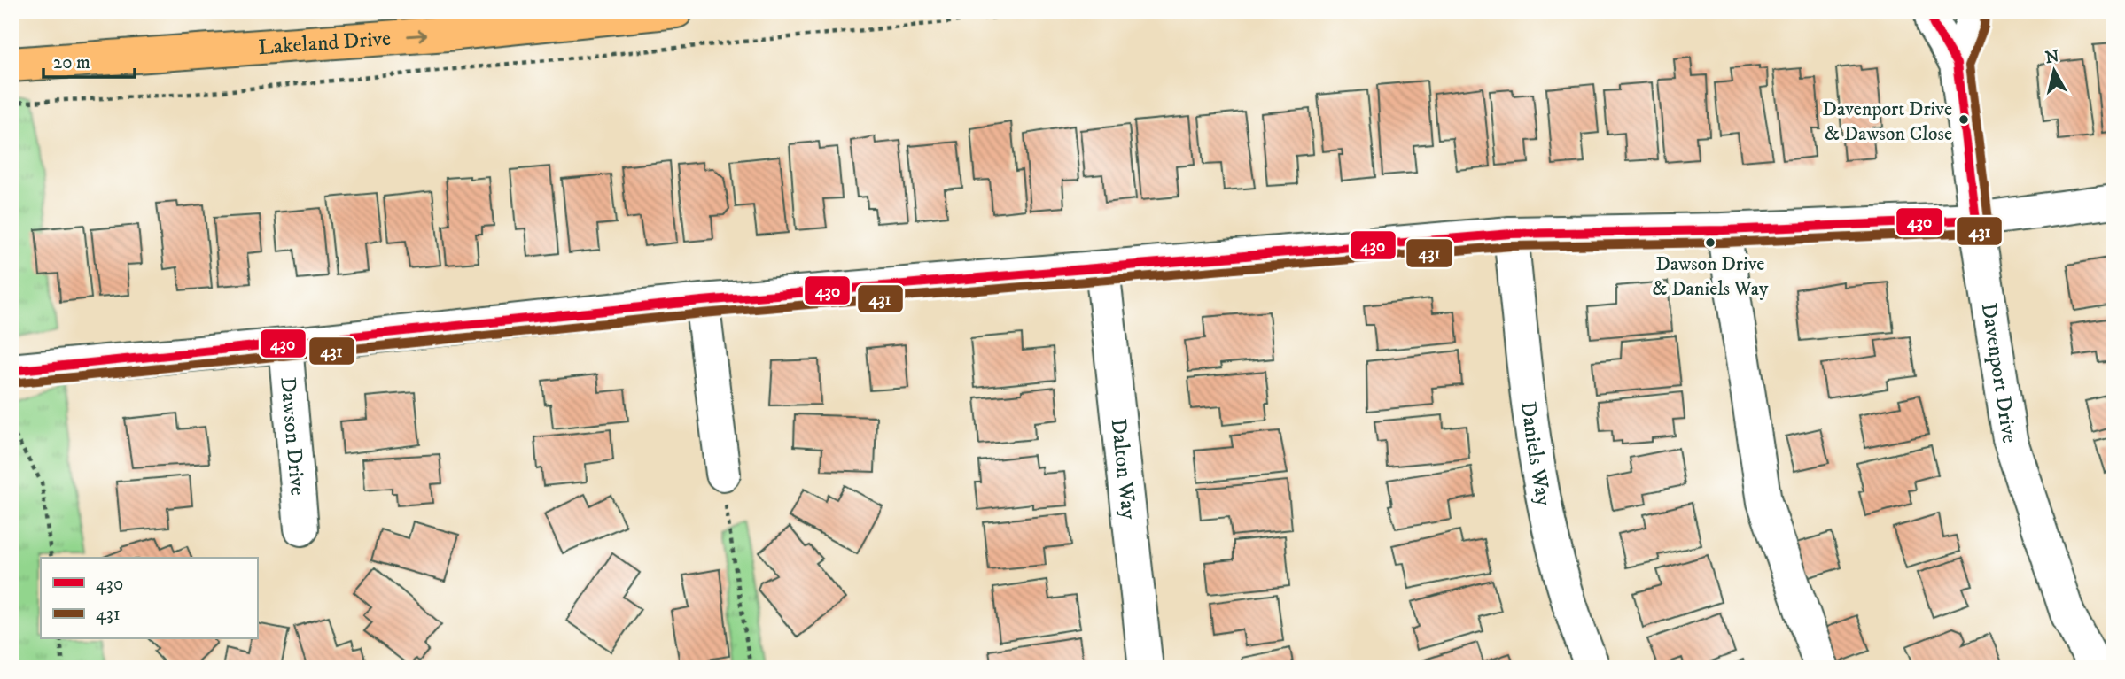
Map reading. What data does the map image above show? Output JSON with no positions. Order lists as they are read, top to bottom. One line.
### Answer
{"streets":{"main road":["Lakeland Drive"],"street":["Davenport Drive","Dawson Drive","Daniels Way","Dalton Way"]},"one_way":["Lakeland Drive"],"places":["Davenport Drive & Dawson Close","Dawson Drive & Daniels Way"],"lines":["transit line 430","transit line 431"],"legend":["430","431"],"scale_bar":"20 m","north":"top"}
